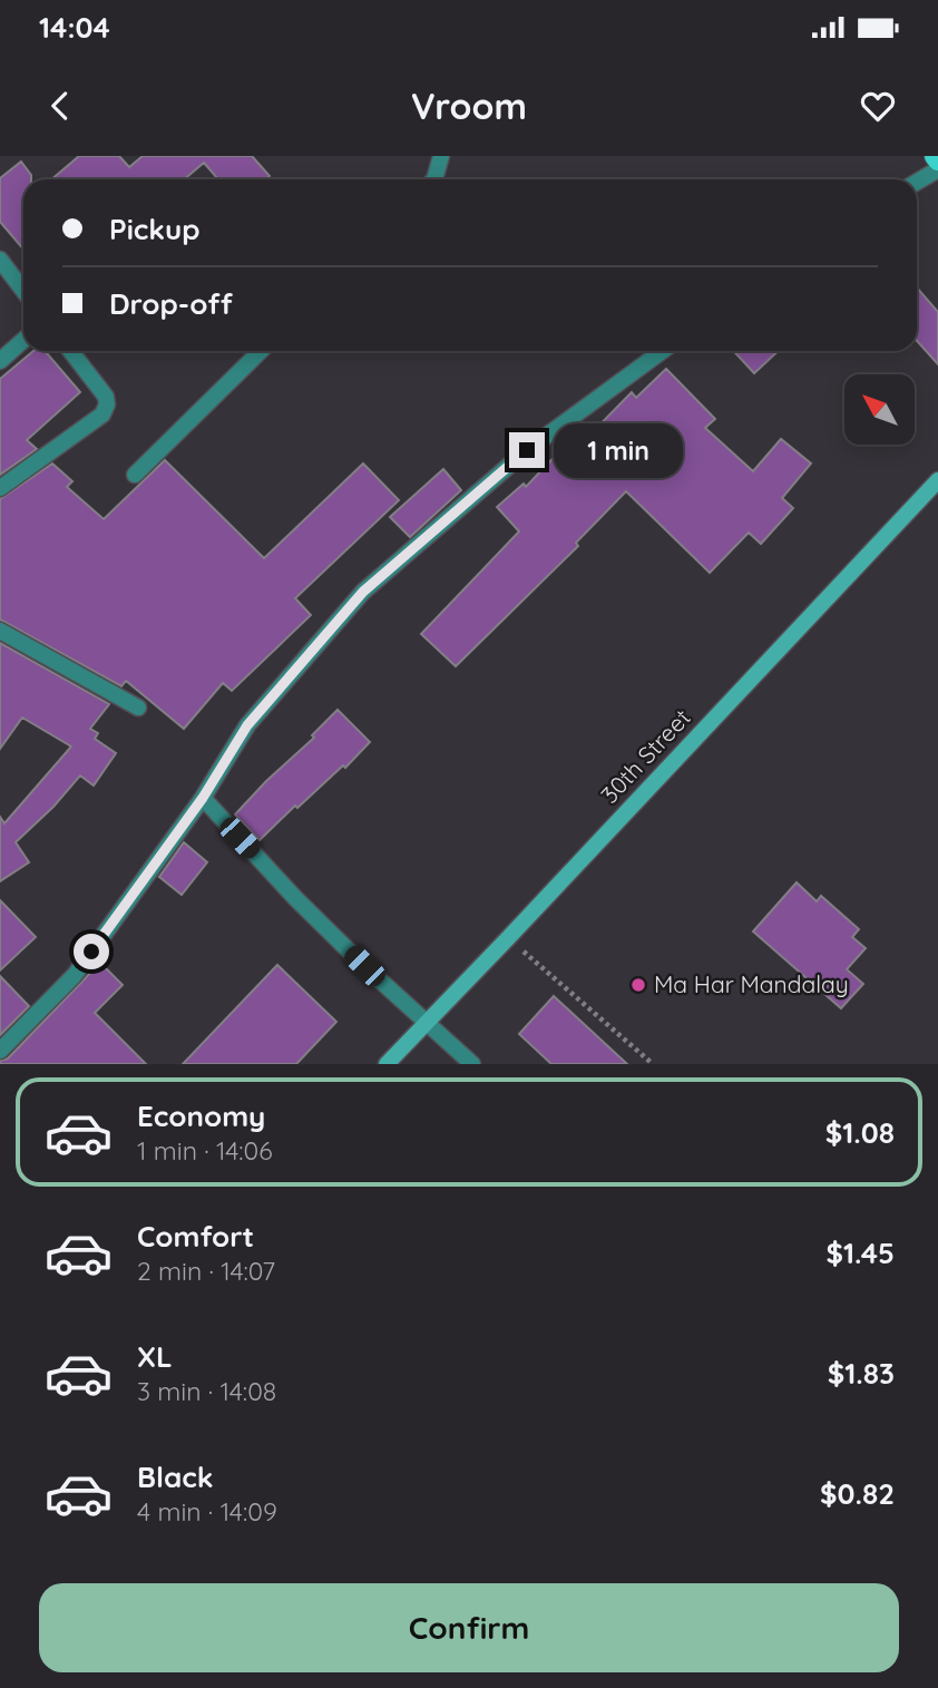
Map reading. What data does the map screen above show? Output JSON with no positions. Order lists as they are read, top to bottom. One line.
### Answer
{"streets":{"main road":["30th Street"]},"places":["Ma Har Mandalay"],"north":"top left","page":{"status":"14:04","header":"Vroom","banner":["Pickup","Drop-off"],"bubble":"1 min","list":[{"name":"Economy","note":"1 min · 14:06","value":"$1.08"},{"name":"Comfort","note":"2 min · 14:07","value":"$1.45"},{"name":"XL","note":"3 min · 14:08","value":"$1.83"},{"name":"Black","note":"4 min · 14:09","value":"$0.82"}],"buttons":"Confirm"}}
